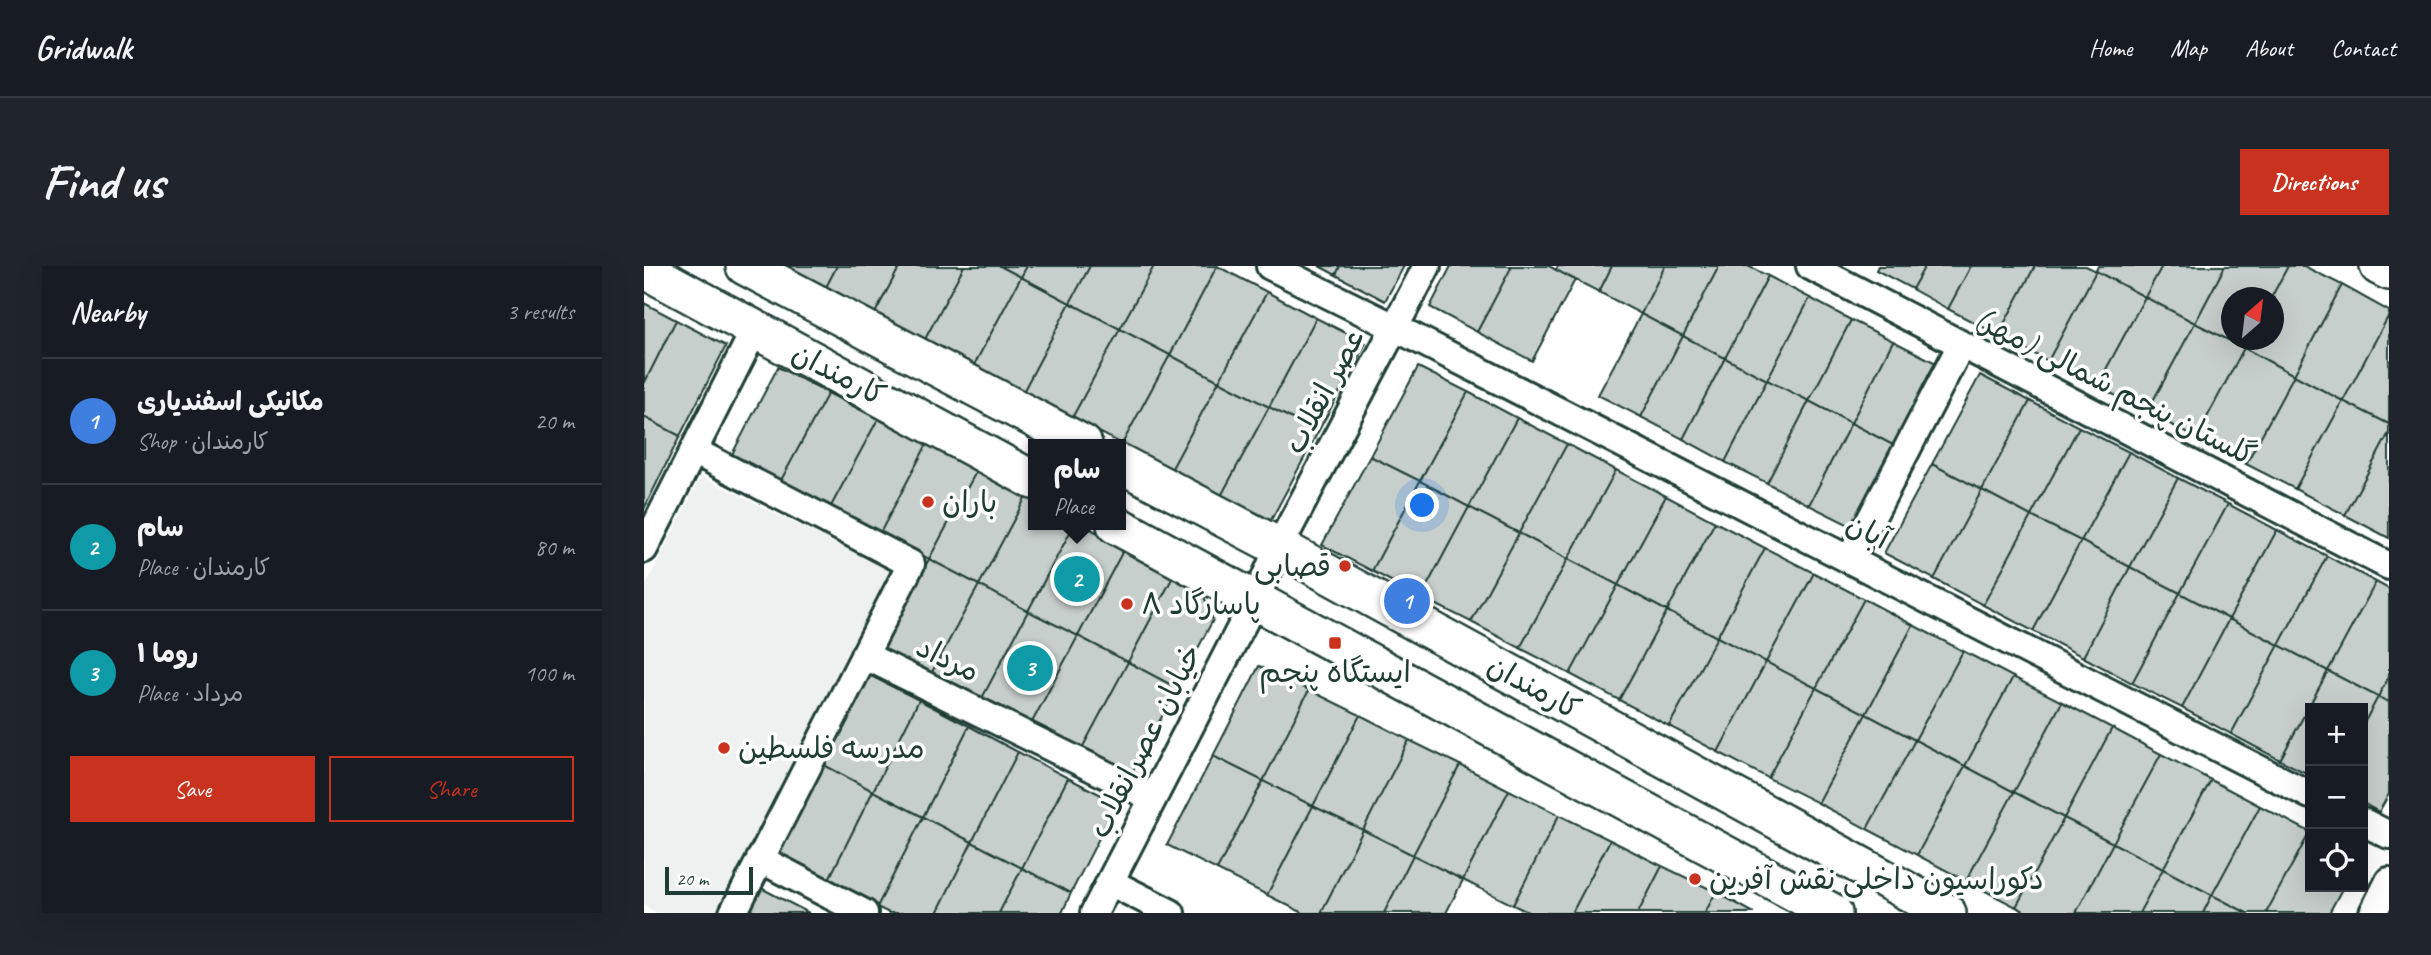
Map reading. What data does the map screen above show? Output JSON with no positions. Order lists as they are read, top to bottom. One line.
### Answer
{"streets":{"main road":["کارمندان"],"street":["گلستان پنجم شمالی (مهر)","عصر انقلاب","آبان","مرداد","خیابان عصرانقلاب"]},"crossings":[["کارمندان","عصر انقلاب"],["کارمندان","خیابان عصرانقلاب"],["عصر انقلاب","آبان"],["عصر انقلاب","خیابان عصرانقلاب"],["مرداد","خیابان عصرانقلاب"]],"places":{"other":["باران","قصابی","پاسارگاد ۸","مدرسه فلسطین","دکوراسیون داخلی نقش آفرین"],"transit":["ایستگاه پنجم"]},"scale_bar":"20 m","north":"top right","page":{"header":"Gridwalk","nav":["Home","Map","About","Contact"],"buttons":["Directions",["Save","Share"]],"title":"Find us","heading":["Nearby","3 results"],"list":[{"mark":"1","name":"مکانیکی اسفندیاری","note":"Shop · کارمندان","value":"20 m"},{"mark":"2","name":"سام","note":"Place · کارمندان","value":"80 m"},{"mark":"3","name":"روما ۱","note":"Place · مرداد","value":"100 m"}],"popup":["سام","Place"],"pins":["2","1","3"],"map_buttons":["+","−"],"scale":"20 m"}}
